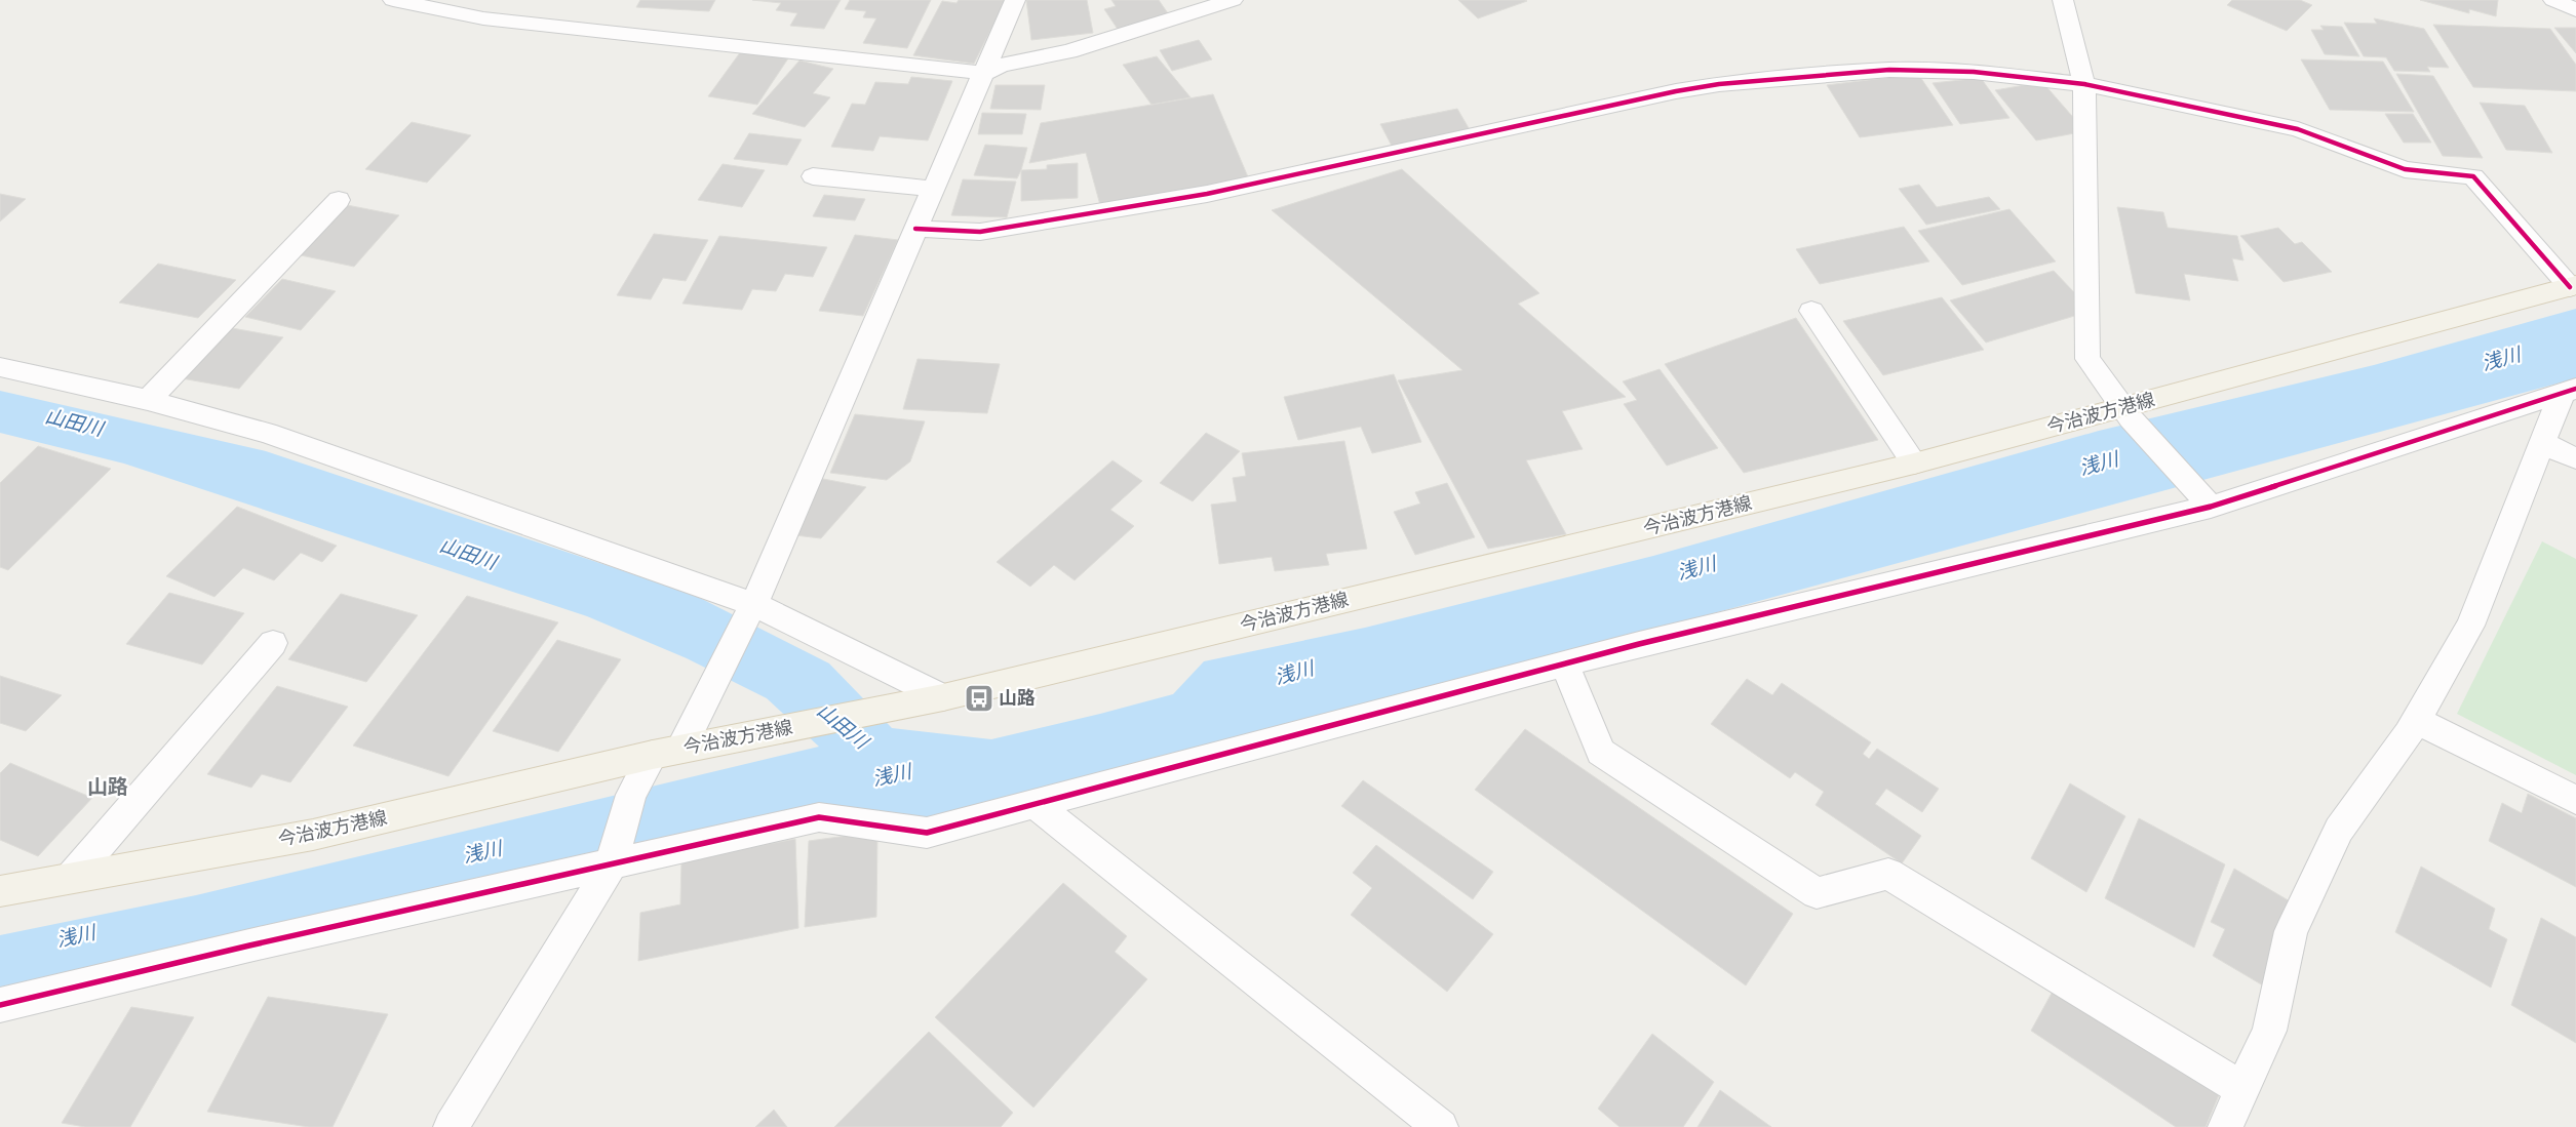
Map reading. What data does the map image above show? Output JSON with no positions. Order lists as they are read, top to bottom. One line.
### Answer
{"streets":{"main road":["今治波方港線"]},"districts":["山路"],"water":["浅川","山田川"],"places":{"bus stop":["山路"]}}
